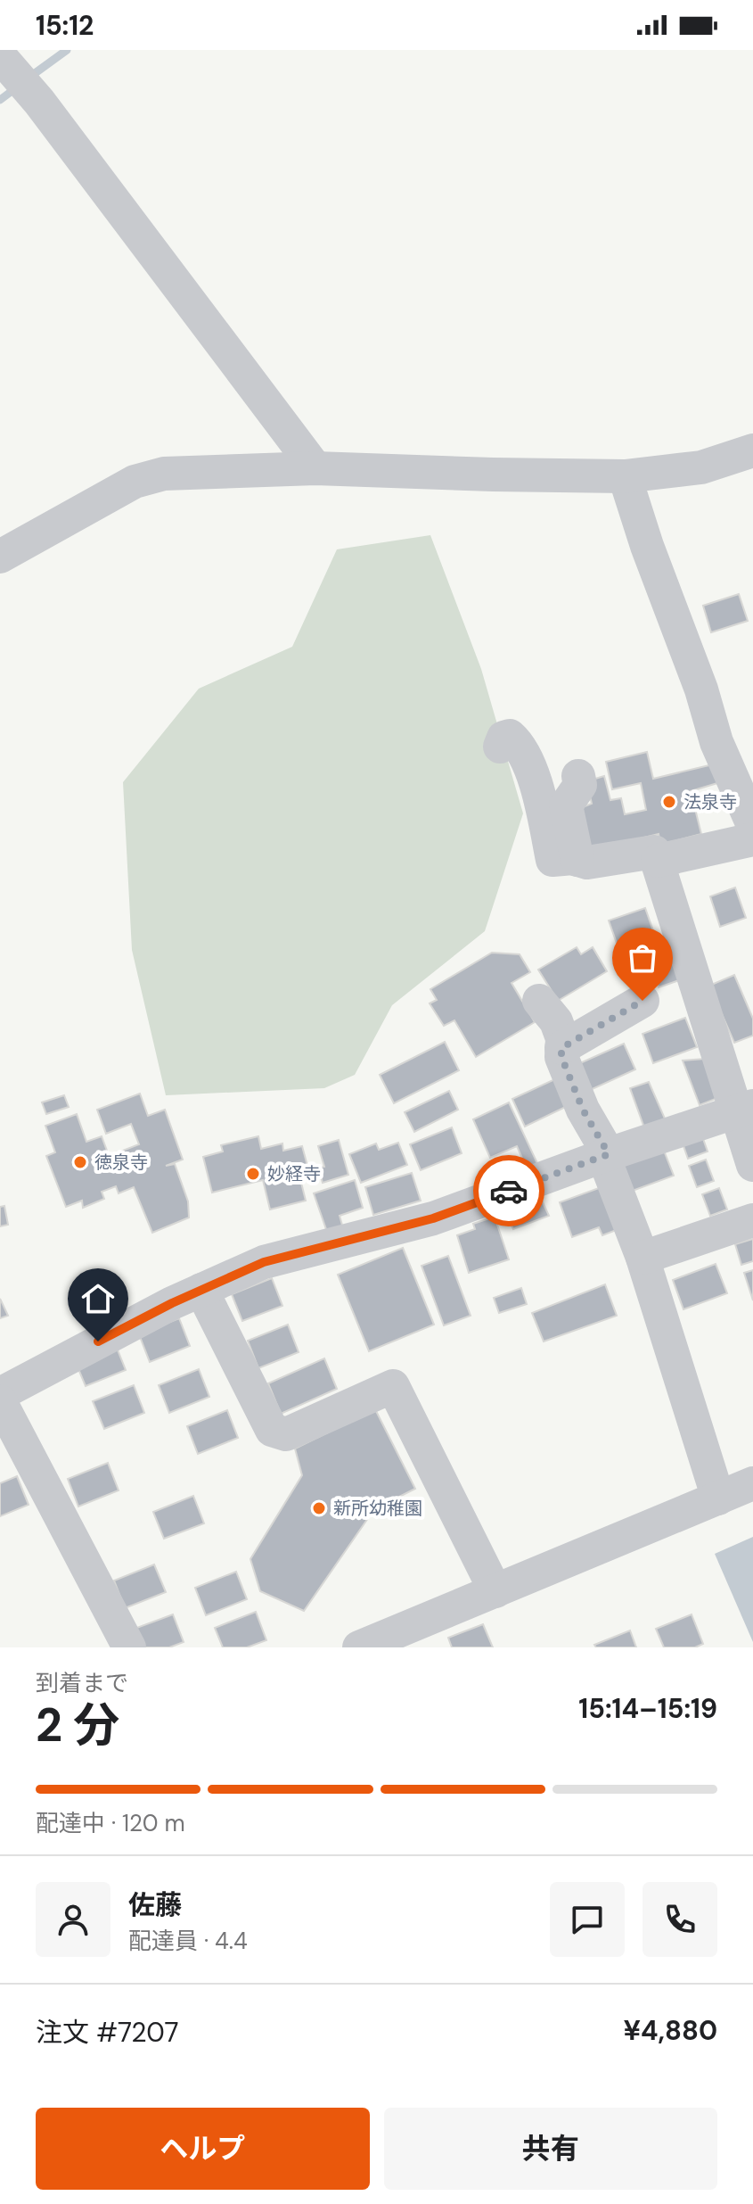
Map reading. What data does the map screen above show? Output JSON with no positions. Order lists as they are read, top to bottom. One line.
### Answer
{"places":["法泉寺","徳泉寺","妙経寺","新所幼稚園"],"page":{"status":"15:12","heading":["2 分","到着まで","15:14–15:19"],"panel":["佐藤","配達員 · 4.4","注文 #7207","¥4,880"],"bar":"配達中 · 120 m","buttons":["ヘルプ","共有"]}}
